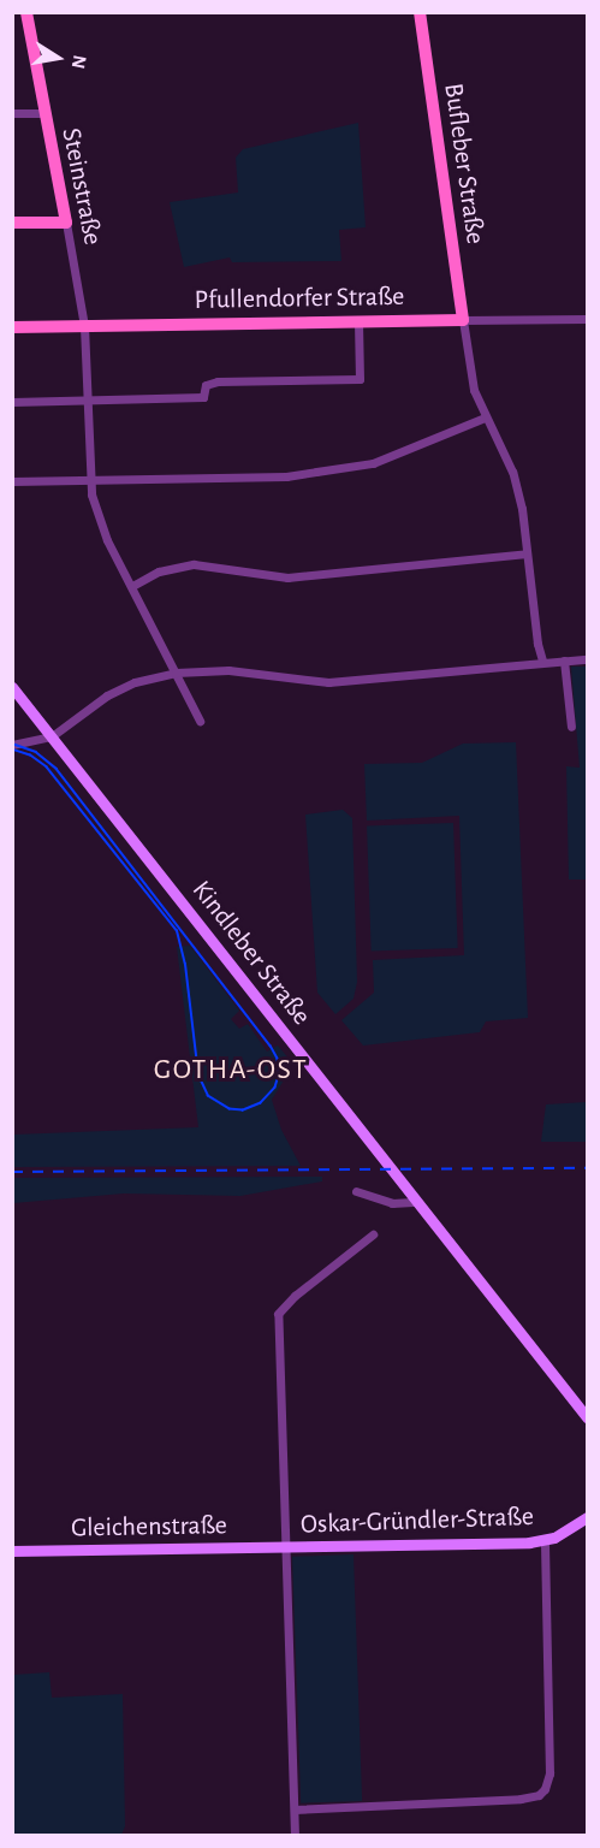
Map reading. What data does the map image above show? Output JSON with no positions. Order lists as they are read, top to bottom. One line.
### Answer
{"streets":{"main road":["Bufleber Straße","Steinstraße","Pfullendorfer Straße","Kindleber Straße","Oskar-Gründler-Straße","Gleichenstraße"]},"crossings":[["Bufleber Straße","Pfullendorfer Straße"],["Steinstraße","Pfullendorfer Straße"],["Oskar-Gründler-Straße","Gleichenstraße"]],"districts":["GOTHA-OST"],"north":"right"}
